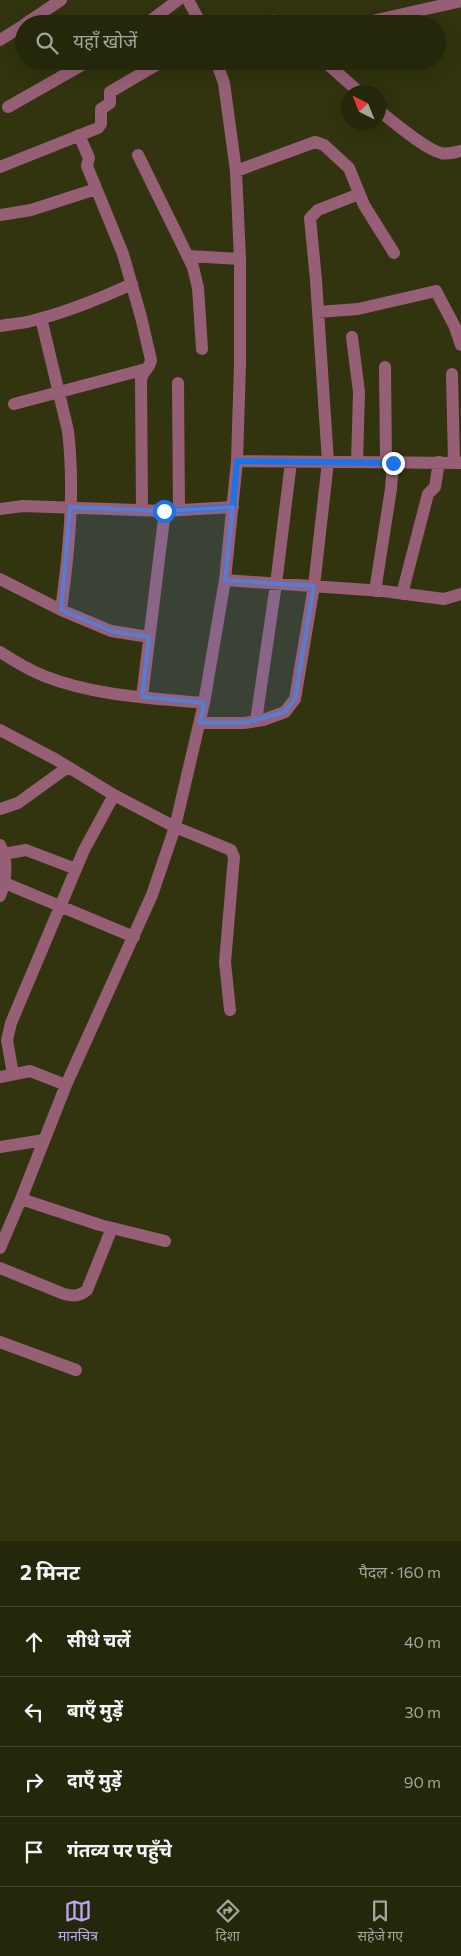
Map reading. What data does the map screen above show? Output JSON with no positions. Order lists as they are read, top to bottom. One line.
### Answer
{"north":"top left","page":{"search":"यहाँ खोजें","heading":["2 मिनट","पैदल · 160 m"],"list":[["सीधे चलें","40 m"],["बाएँ मुड़ें","30 m"],["दाएँ मुड़ें","90 m"],"गंतव्य पर पहुँचे"],"nav":["मानचित्र","दिशा","सहेजे गए"]}}
